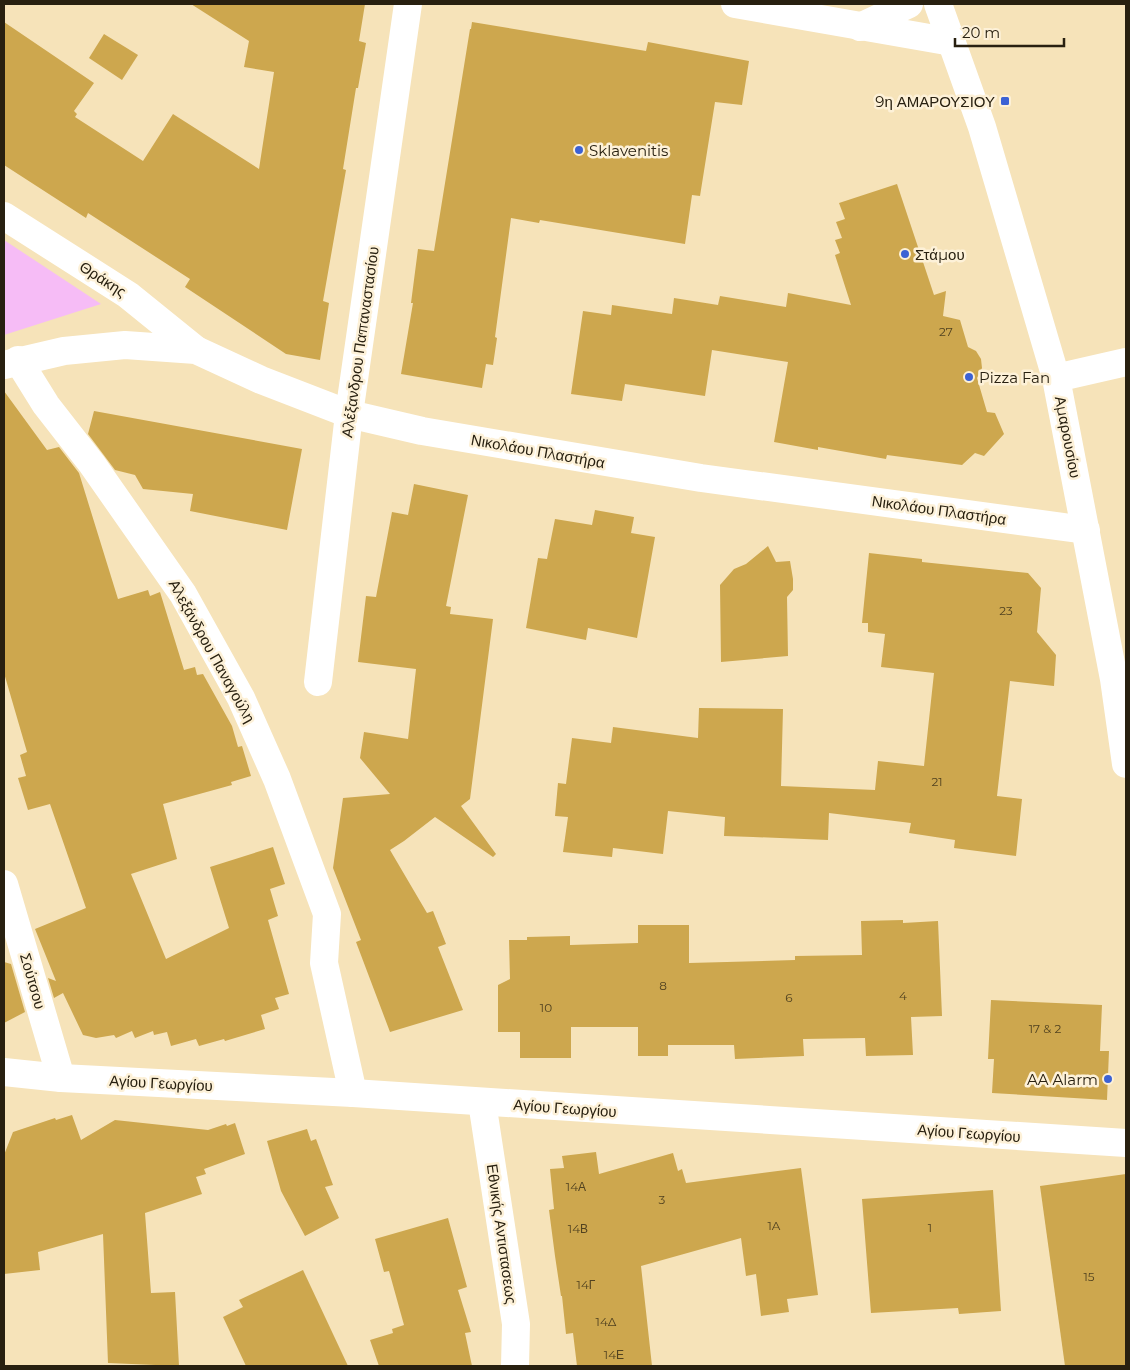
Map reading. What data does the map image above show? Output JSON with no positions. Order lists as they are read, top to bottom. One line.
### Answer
{"streets":{"street":["Θράκης","Αλέξανδρου Παπαναστασίου","Αμαρουσίου","Νικολάου Πλαστήρα","Αλεξάνδρου Παναγούλη","Σούτσου","Αγίου Γεωργίου","Εθνικής Αντιστασεως"]},"crossings":[["Θράκης","Νικολάου Πλαστήρα"],["Αλέξανδρου Παπαναστασίου","Νικολάου Πλαστήρα"],["Αμαρουσίου","Νικολάου Πλαστήρα"],["Νικολάου Πλαστήρα","Αλεξάνδρου Παναγούλη"],["Αλεξάνδρου Παναγούλη","Αγίου Γεωργίου"],["Σούτσου","Αγίου Γεωργίου"],["Αγίου Γεωργίου","Εθνικής Αντιστασεως"]],"places":{"transit":["9η ΑΜΑΡΟΥΣΙΟΥ"],"other":["Sklavenitis","Στάμου","Pizza Fan","AA Alarm"]},"house_numbers":["27","23","21","8","4","6","10","17 & 2","14Α","3","1A","1","14Β","15","14Γ","14Δ","14Ε"],"scale_bar":"20 m"}
